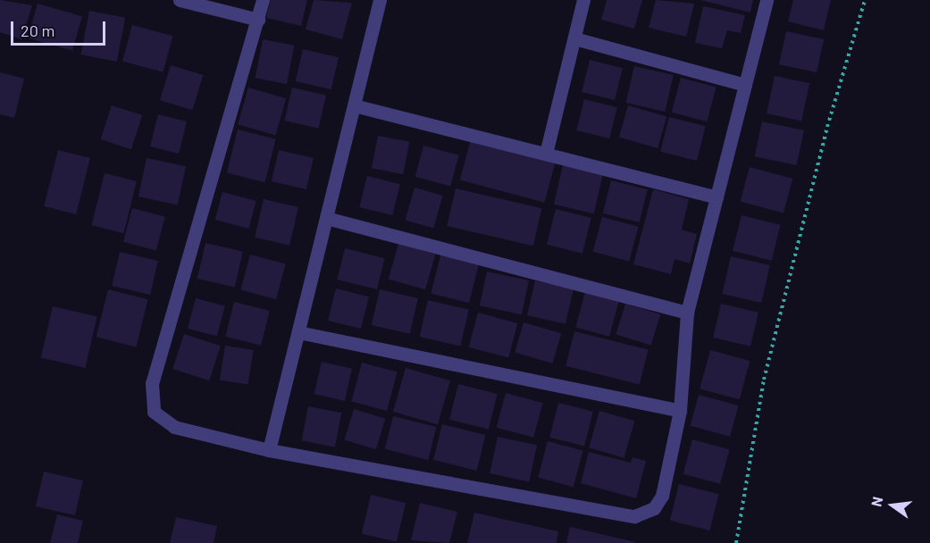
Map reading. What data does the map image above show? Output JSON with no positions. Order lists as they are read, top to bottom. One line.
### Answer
{"scale_bar":"20 m","north":"left"}
